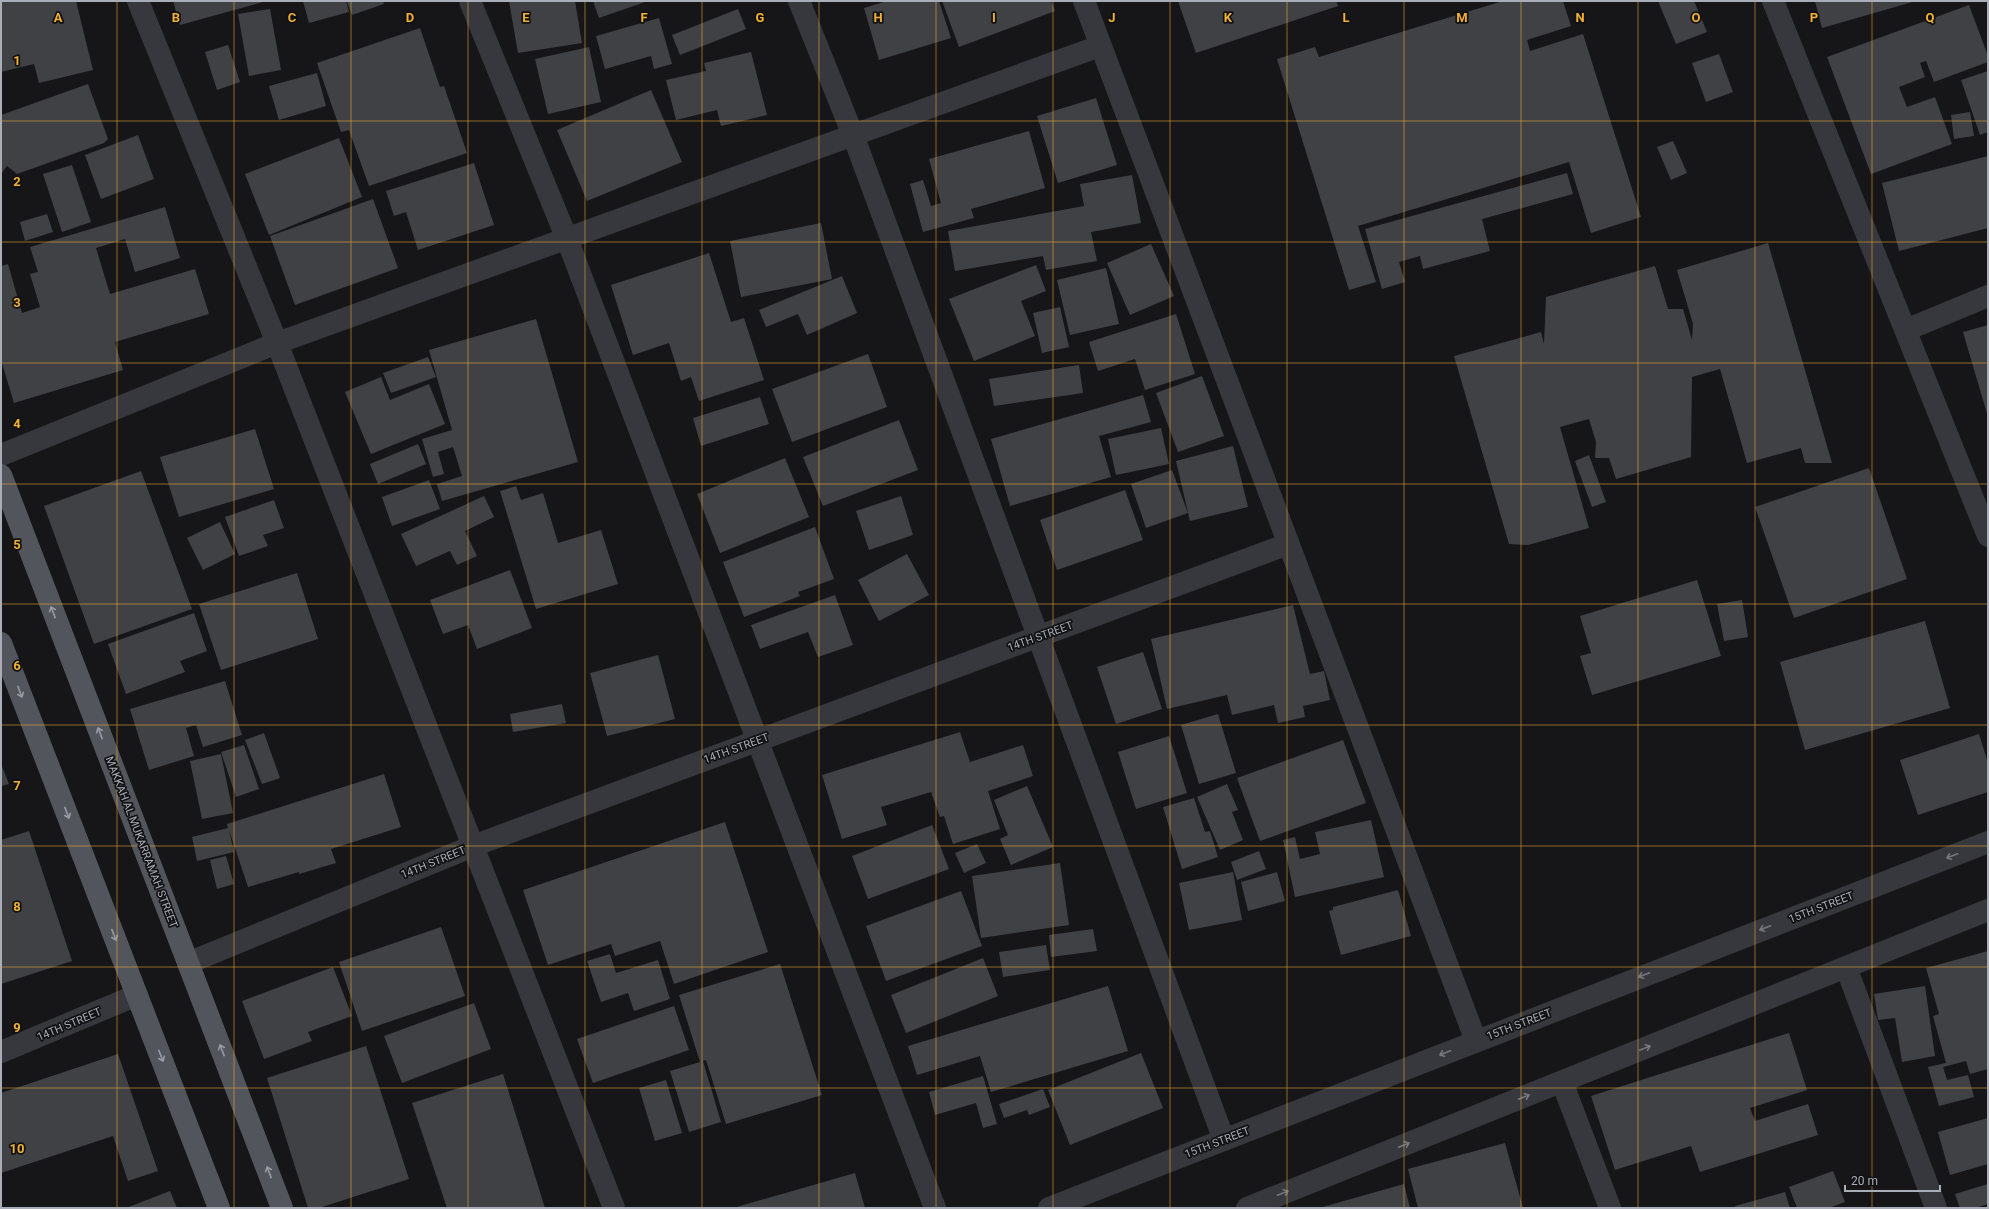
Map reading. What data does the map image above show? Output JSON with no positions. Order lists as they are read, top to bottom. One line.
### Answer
{"streets":{"main road":["MAKKAH AL MUKARRAMAH STREET"],"street":["14TH STREET","15TH STREET"]},"crossings":[["14TH STREET","MAKKAH AL MUKARRAMAH STREET"]],"scale_bar":"20 m","grid":{"columns":["A","B","C","D","E","F","G","H","I","J","K","L","M","N","O","P","Q"],"rows":["1","2","3","4","5","6","7","8","9","10"]}}
